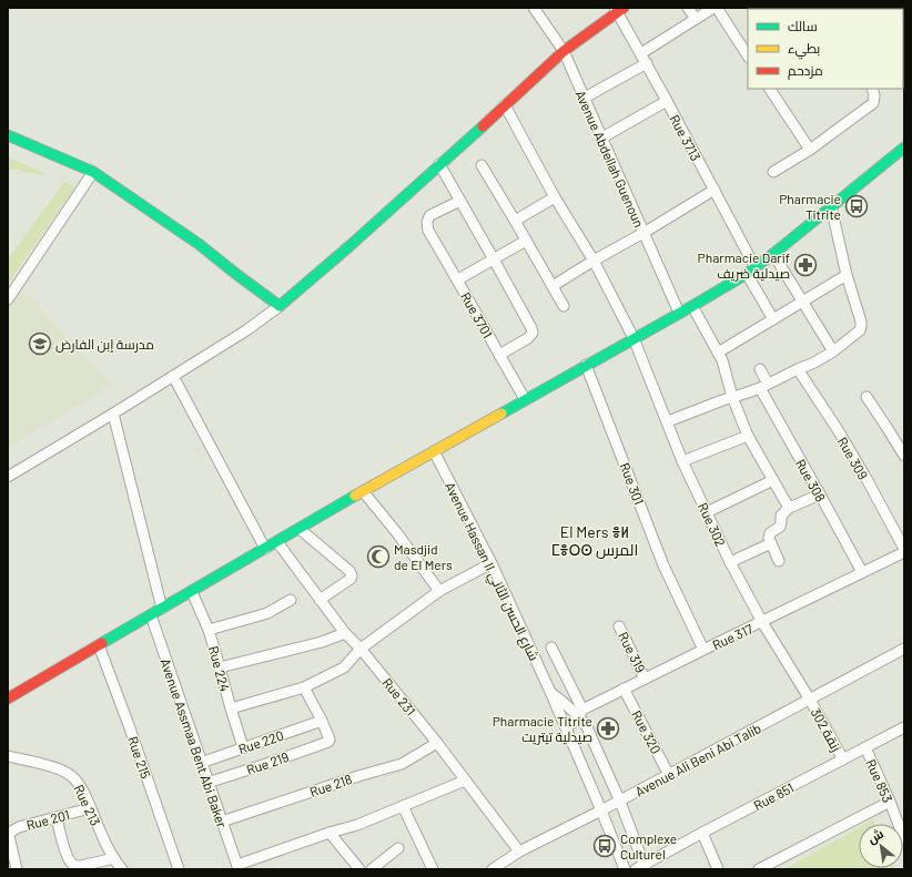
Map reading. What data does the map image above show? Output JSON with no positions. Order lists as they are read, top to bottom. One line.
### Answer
{"streets":{"street":["Rue 3713","Avenue Abdellah Guenoun","Rue 3701","Rue 309","Rue 308","Rue 301","Rue 302","Avenue Hassan II شارع الحسن الثاني","Rue 317","Rue 319","Rue 224","Rue 231","زنقة 302","Rue 320","Rue 220","Avenue Assmaa Bent Abi Baker","Rue 215","Avenue Ali Beni Abi Talib","Rue 219","Rue 853","Rue 218","Rue 851","Rue 213","Rue 201"]},"crossings":[["Rue 309","Rue 317"],["Rue 308","Rue 317"],["Rue 301","Rue 317"],["Rue 302","Rue 317"],["Rue 302","زنقة 302"],["Rue 302","Avenue Ali Beni Abi Talib"],["Avenue Hassan II شارع الحسن الثاني","Rue 317"],["Avenue Hassan II شارع الحسن الثاني","Avenue Ali Beni Abi Talib"],["Avenue Hassan II شارع الحسن الثاني","Rue 851"],["Rue 317","Rue 319"],["Rue 317","Rue 320"],["Rue 224","Rue 220"],["Rue 231","Avenue Ali Beni Abi Talib"],["Rue 231","Rue 218"],["زنقة 302","Avenue Ali Beni Abi Talib"],["زنقة 302","Rue 851"],["Rue 320","Avenue Ali Beni Abi Talib"],["Rue 220","Avenue Assmaa Bent Abi Baker"],["Rue 220","Rue 219"],["Avenue Assmaa Bent Abi Baker","Rue 219"],["Avenue Assmaa Bent Abi Baker","Rue 218"],["Rue 853","Rue 851"],["Rue 213","Rue 201"]],"districts":["El Mers ⴻⵍ ⵎⴻⵔⵙ المرس"],"places":{"bus stop":["Pharmacie Titrite","Complexe Culturel"],"pharmacy":["Pharmacie Darif صيدلية ضريف","Pharmacie Titrite صيدلية تيتريت"],"school or university":["مدرسة إبن الفارض"],"mosque":["Masdjid de El Mers"]},"legend":["سالك","بطيء","مزدحم"],"north":"top left"}
